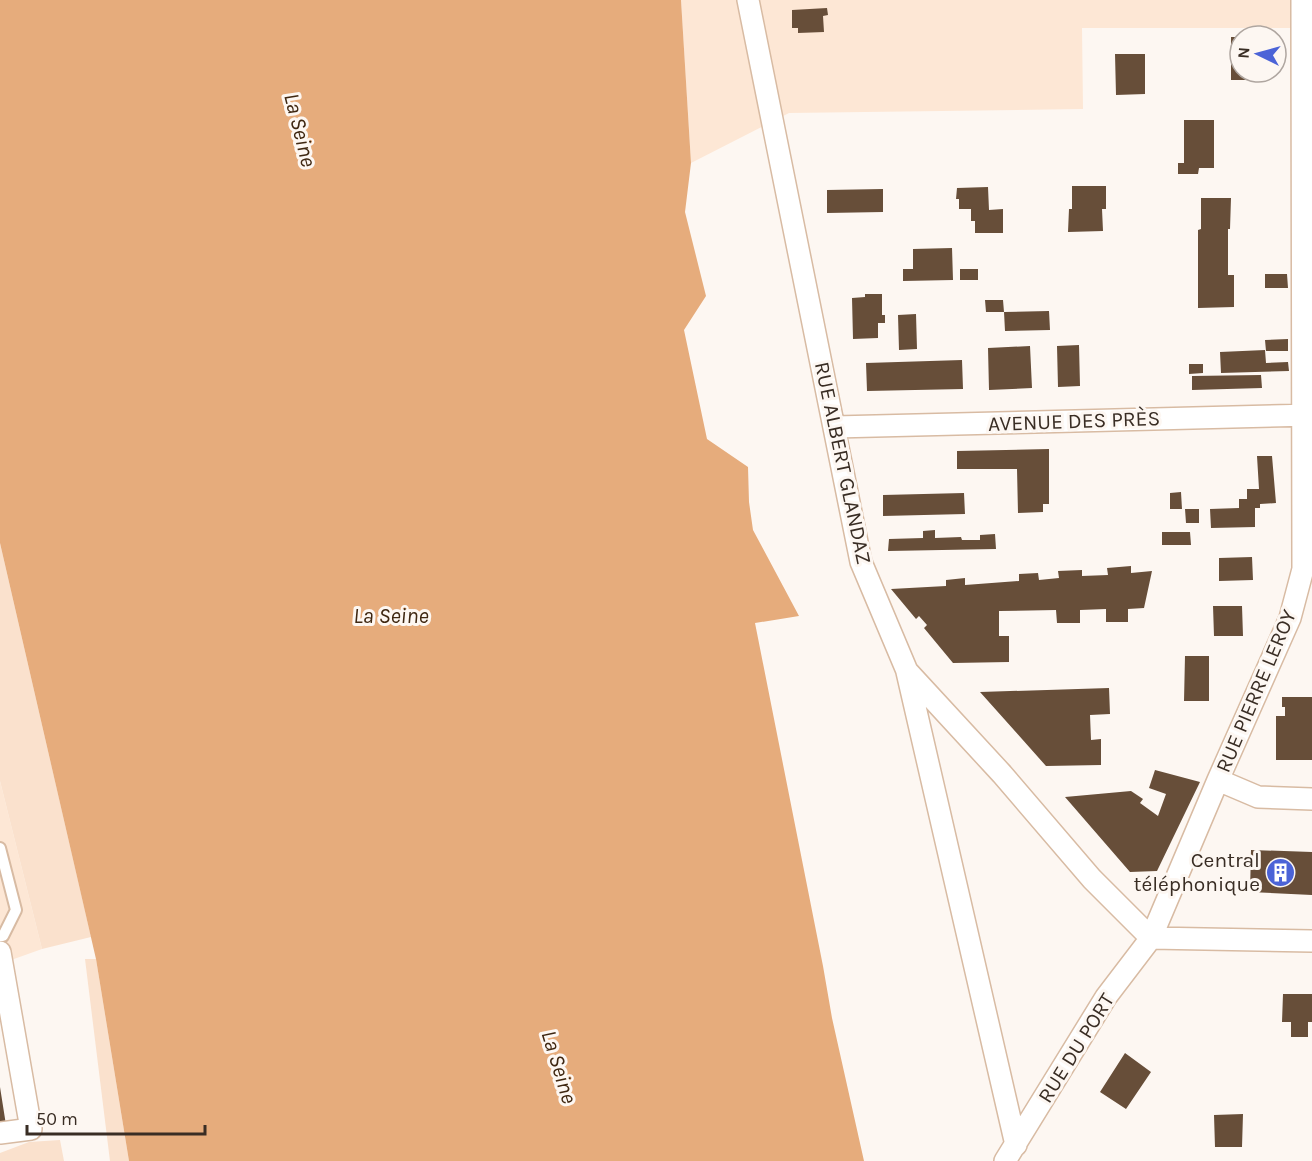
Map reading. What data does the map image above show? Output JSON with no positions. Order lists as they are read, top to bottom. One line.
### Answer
{"streets":{"street":["AVENUE DES PRÈS","RUE ALBERT GLANDAZ","RUE PIERRE LEROY","RUE DU PORT"]},"crossings":[["AVENUE DES PRÈS","RUE ALBERT GLANDAZ"],["AVENUE DES PRÈS","RUE PIERRE LEROY"],["RUE ALBERT GLANDAZ","RUE PIERRE LEROY"],["RUE ALBERT GLANDAZ","RUE DU PORT"],["RUE PIERRE LEROY","RUE DU PORT"]],"water":["La Seine"],"places":{"building":["Central téléphonique"]},"scale_bar":"50 m","north":"left"}
